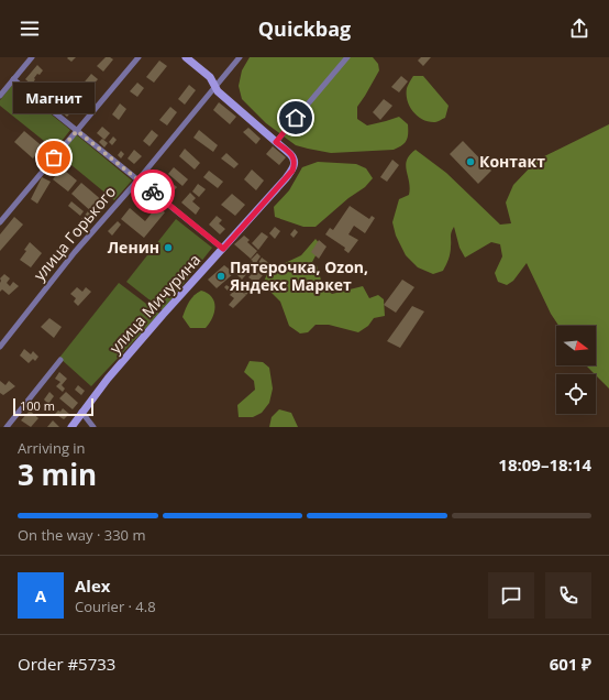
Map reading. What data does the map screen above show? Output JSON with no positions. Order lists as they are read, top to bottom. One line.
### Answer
{"streets":{"street":["улица Горького","улица Мичурина"]},"places":["Магнит","Контакт","Ленин","Пятерочка, Ozon, Яндекс Маркет"],"scale_bar":"100 m","north":"right","page":{"header":"Quickbag","bubble":"Магнит","scale":"100 m","heading":["3 min","Arriving in","18:09–18:14"],"panel":["Alex","Courier · 4.8","Order #5733","601 ₽"],"bar":"On the way · 330 m","round":"A"}}
